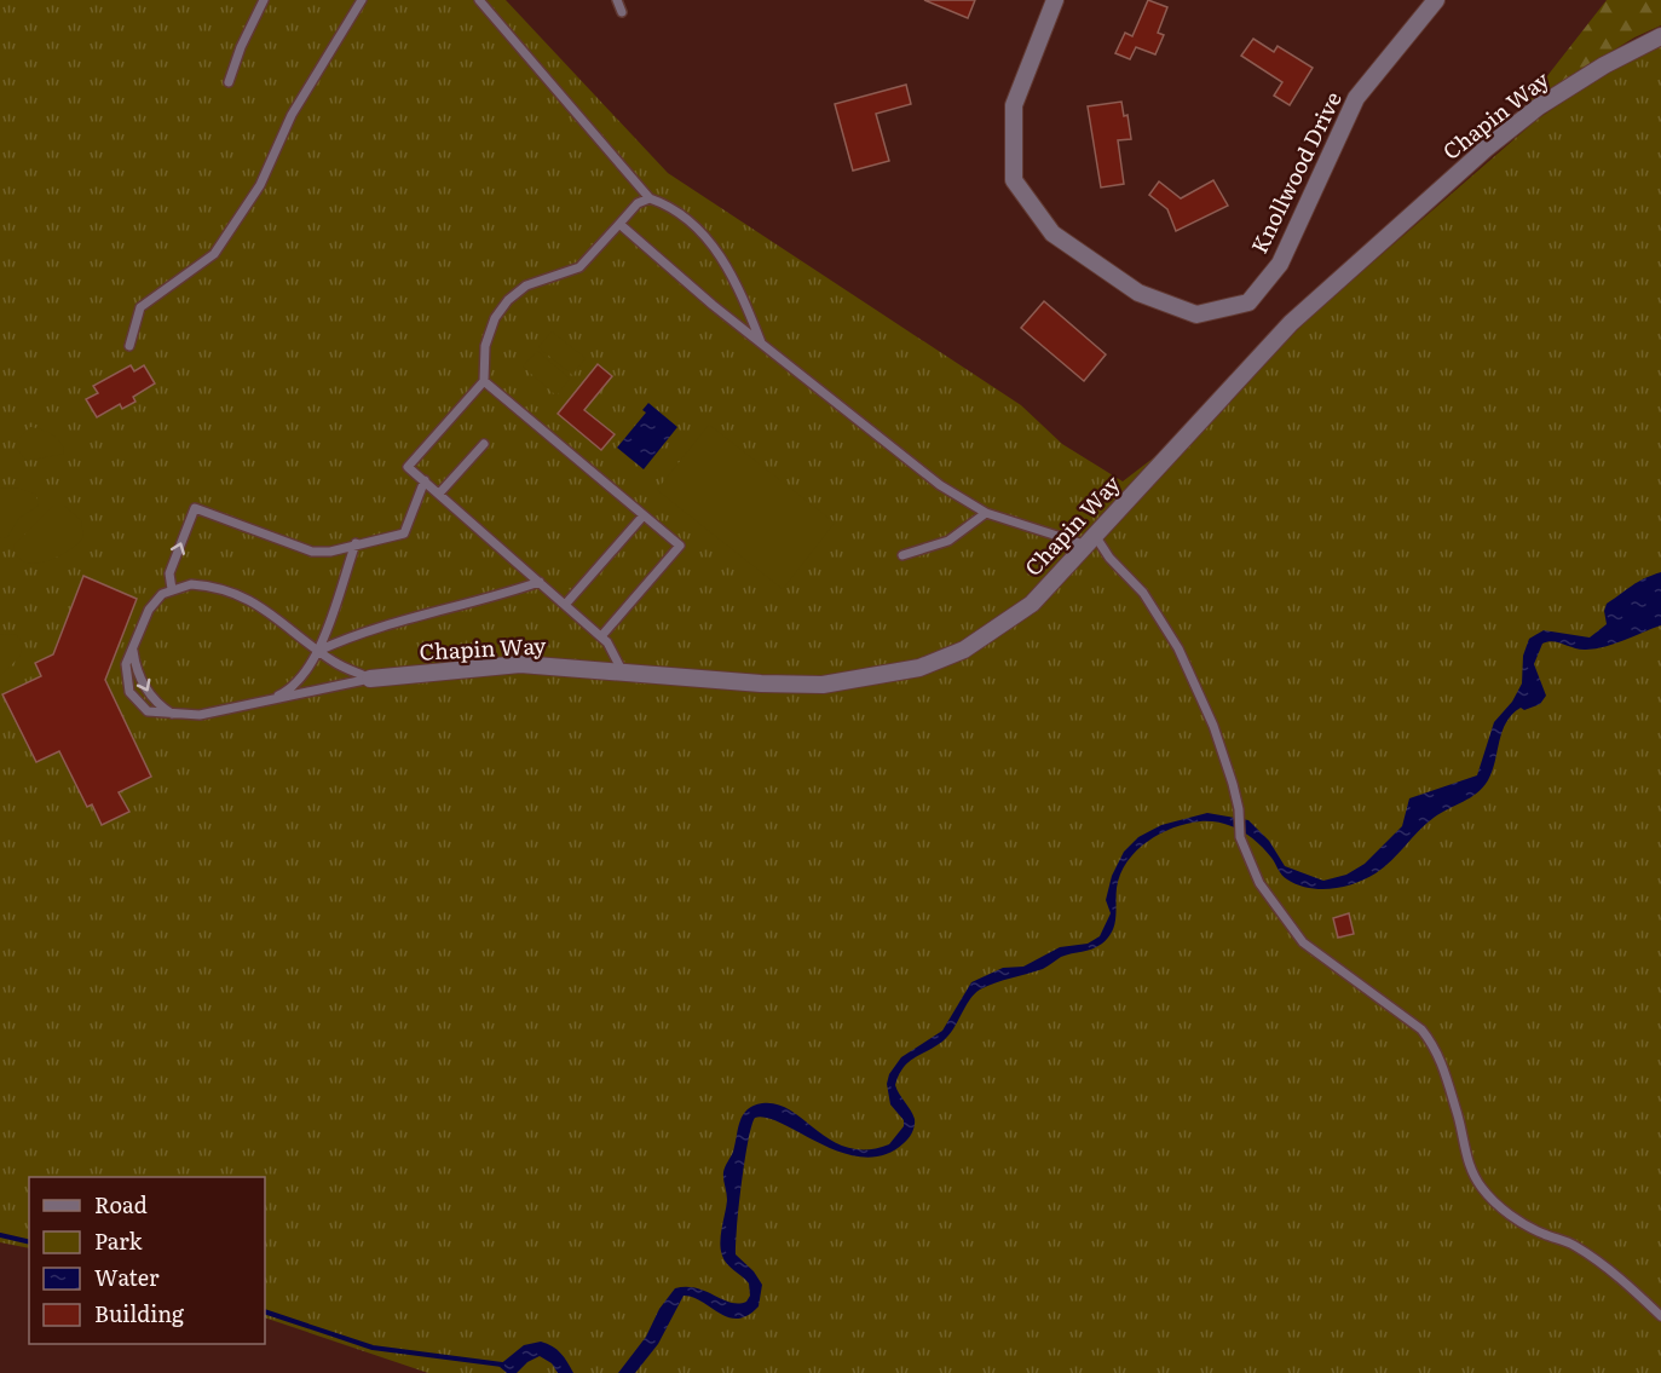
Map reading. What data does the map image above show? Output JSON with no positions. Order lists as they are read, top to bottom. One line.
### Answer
{"streets":{"street":["Chapin Way","Knollwood Drive"]},"legend":["Road","Park","Water","Building"]}
